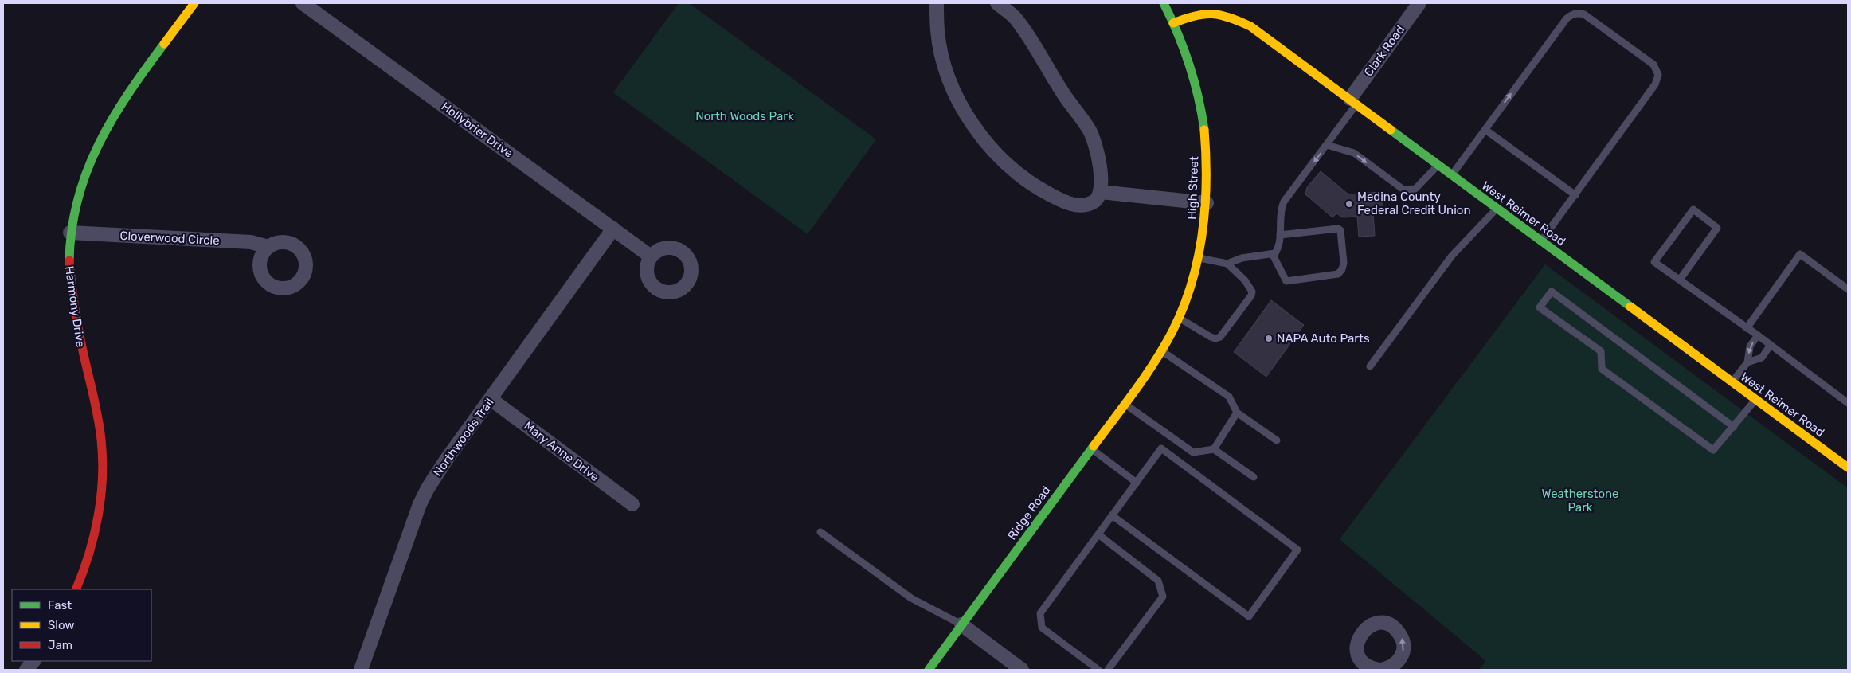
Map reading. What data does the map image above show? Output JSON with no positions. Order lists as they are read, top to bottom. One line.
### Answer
{"streets":{"street":["Clark Road","Hollybrier Drive","High Street","West Reimer Road","Cloverwood Circle","Harmony Drive","Northwoods Trail","Mary Anne Drive","Ridge Road"]},"crossings":[["Clark Road","West Reimer Road"],["Hollybrier Drive","Northwoods Trail"],["High Street","West Reimer Road"],["High Street","Ridge Road"],["Cloverwood Circle","Harmony Drive"],["Northwoods Trail","Mary Anne Drive"]],"parks":["North Woods Park","Weatherstone Park"],"places":["Medina County Federal Credit Union","NAPA Auto Parts"],"legend":["Fast","Slow","Jam"]}
